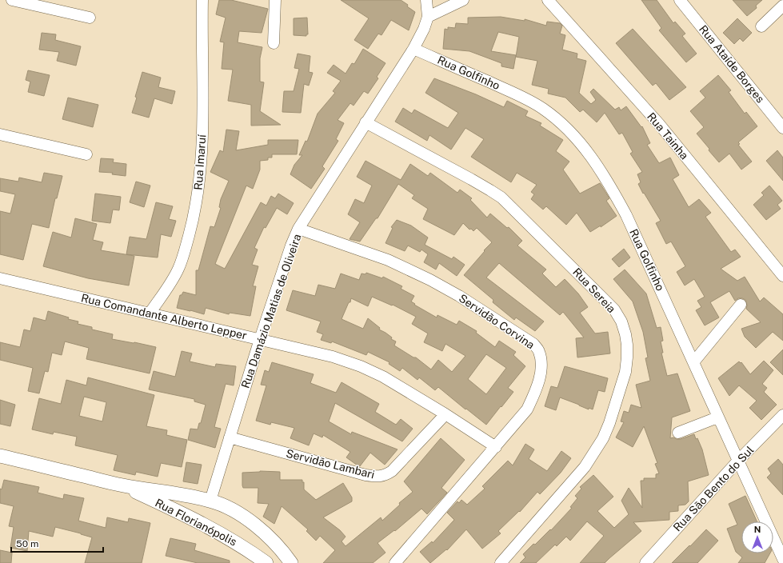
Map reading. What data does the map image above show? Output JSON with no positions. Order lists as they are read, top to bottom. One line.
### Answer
{"streets":{"street":["Rua Ataíde Borges","Rua Golfinho","Rua Tainha","Rua Imaruí","Rua Sereia","Rua Damázio Matias de Oliveira","Rua Comandante Alberto Lepper","Servidão Corvina","Servidão Lambari","Rua São Bento do Sul","Rua Florianópolis"]},"crossings":[["Rua Golfinho","Rua Damázio Matias de Oliveira"],["Rua Golfinho","Rua São Bento do Sul"],["Rua Imaruí","Rua Comandante Alberto Lepper"],["Rua Sereia","Rua Damázio Matias de Oliveira"],["Rua Damázio Matias de Oliveira","Rua Comandante Alberto Lepper"],["Rua Damázio Matias de Oliveira","Servidão Corvina"],["Rua Damázio Matias de Oliveira","Servidão Lambari"],["Rua Damázio Matias de Oliveira","Rua Florianópolis"],["Rua Comandante Alberto Lepper","Servidão Corvina"],["Rua Comandante Alberto Lepper","Servidão Lambari"]],"scale_bar":"50 m","north":"top"}
